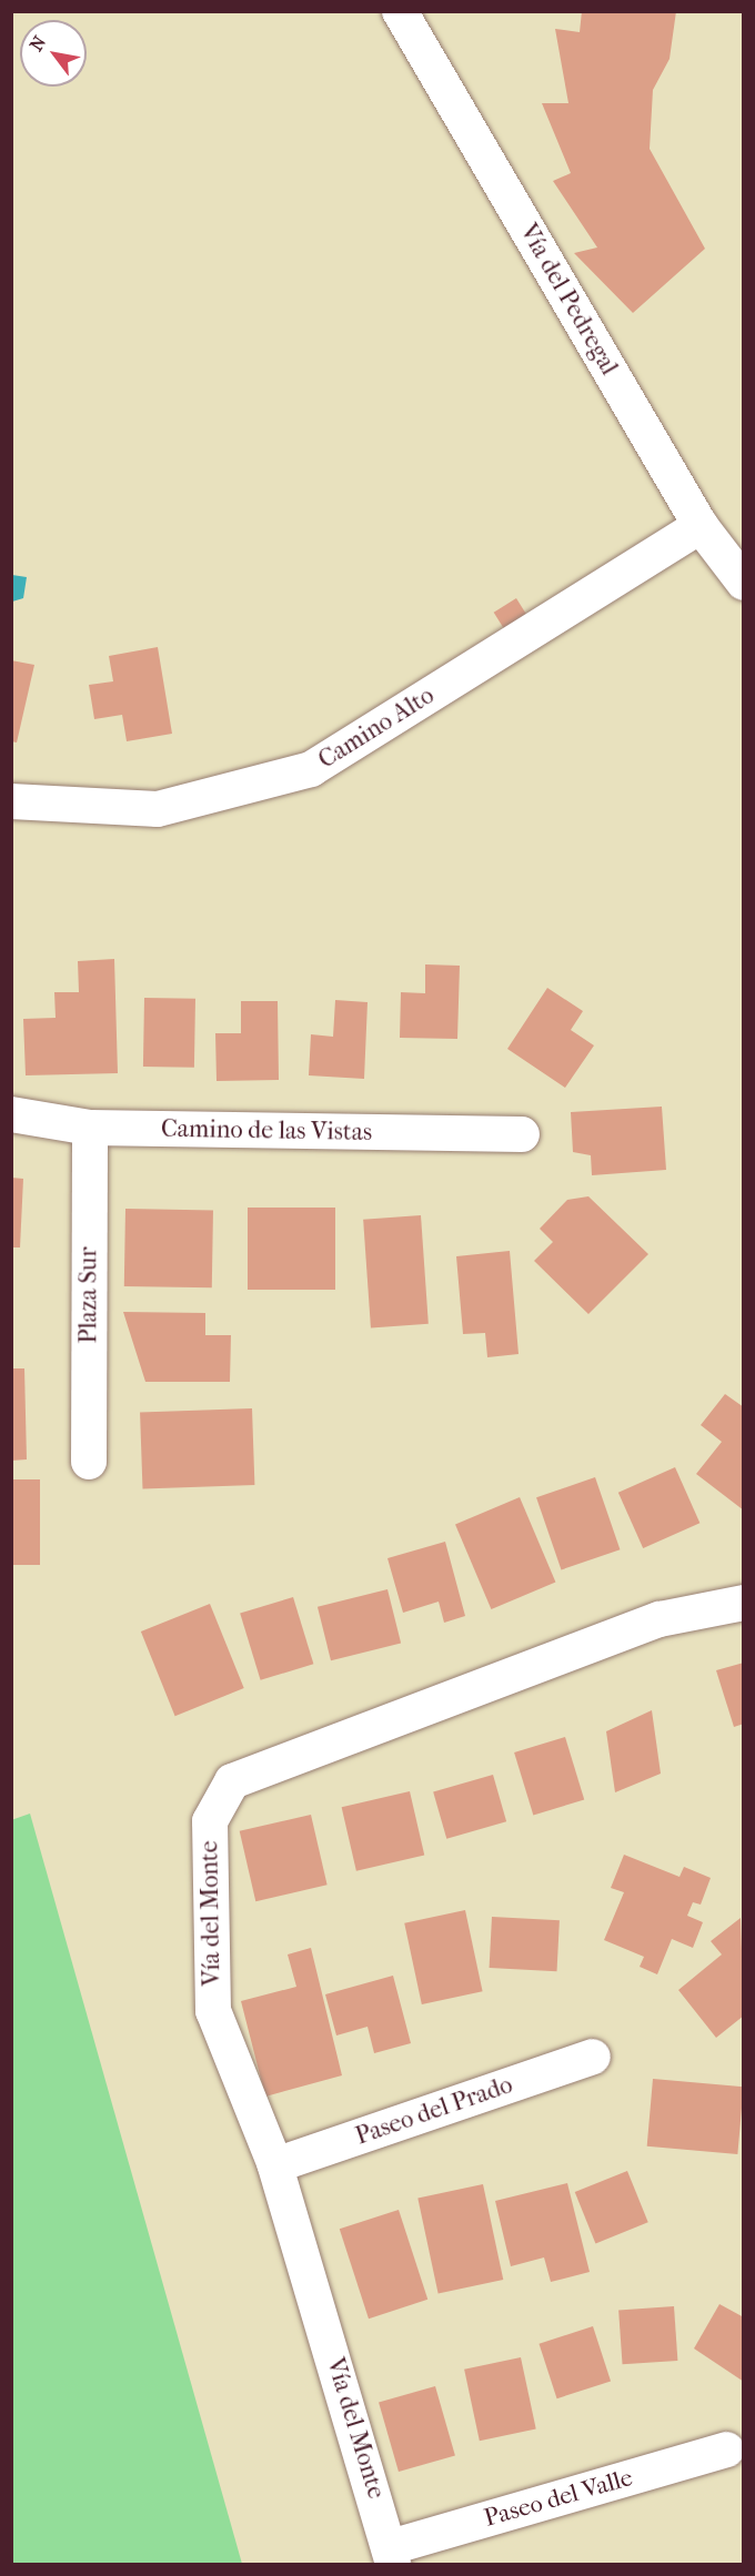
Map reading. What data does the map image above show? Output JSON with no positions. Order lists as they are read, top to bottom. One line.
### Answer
{"streets":{"street":["Vía del Pedregal","Camino Alto","Camino de las Vistas","Plaza Sur","Vía del Monte","Paseo del Prado","Paseo del Valle"]},"crossings":[["Vía del Pedregal","Camino Alto"],["Camino de las Vistas","Plaza Sur"],["Vía del Monte","Paseo del Prado"],["Vía del Monte","Paseo del Valle"]],"north":"top left"}
